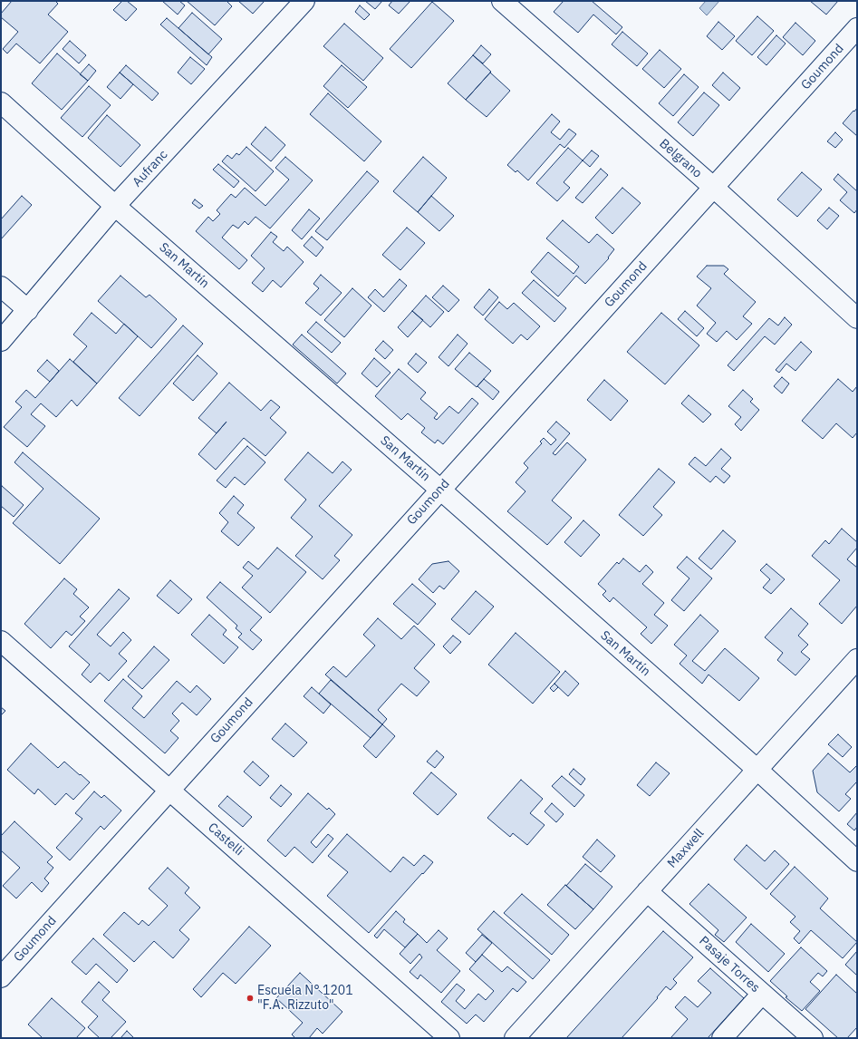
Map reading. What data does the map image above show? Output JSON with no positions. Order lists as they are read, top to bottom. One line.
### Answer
{"streets":{"street":["Goumond","Belgrano","Aufranc","San Martín","Castelli","Maxwell","Pasaje Torres"]},"crossings":[["Goumond","Belgrano"],["Goumond","San Martín"],["Goumond","Castelli"],["Aufranc","San Martín"],["San Martín","Maxwell"],["Maxwell","Pasaje Torres"]],"places":["Escuela N° 1201 \"F.A. Rizzuto\""]}
